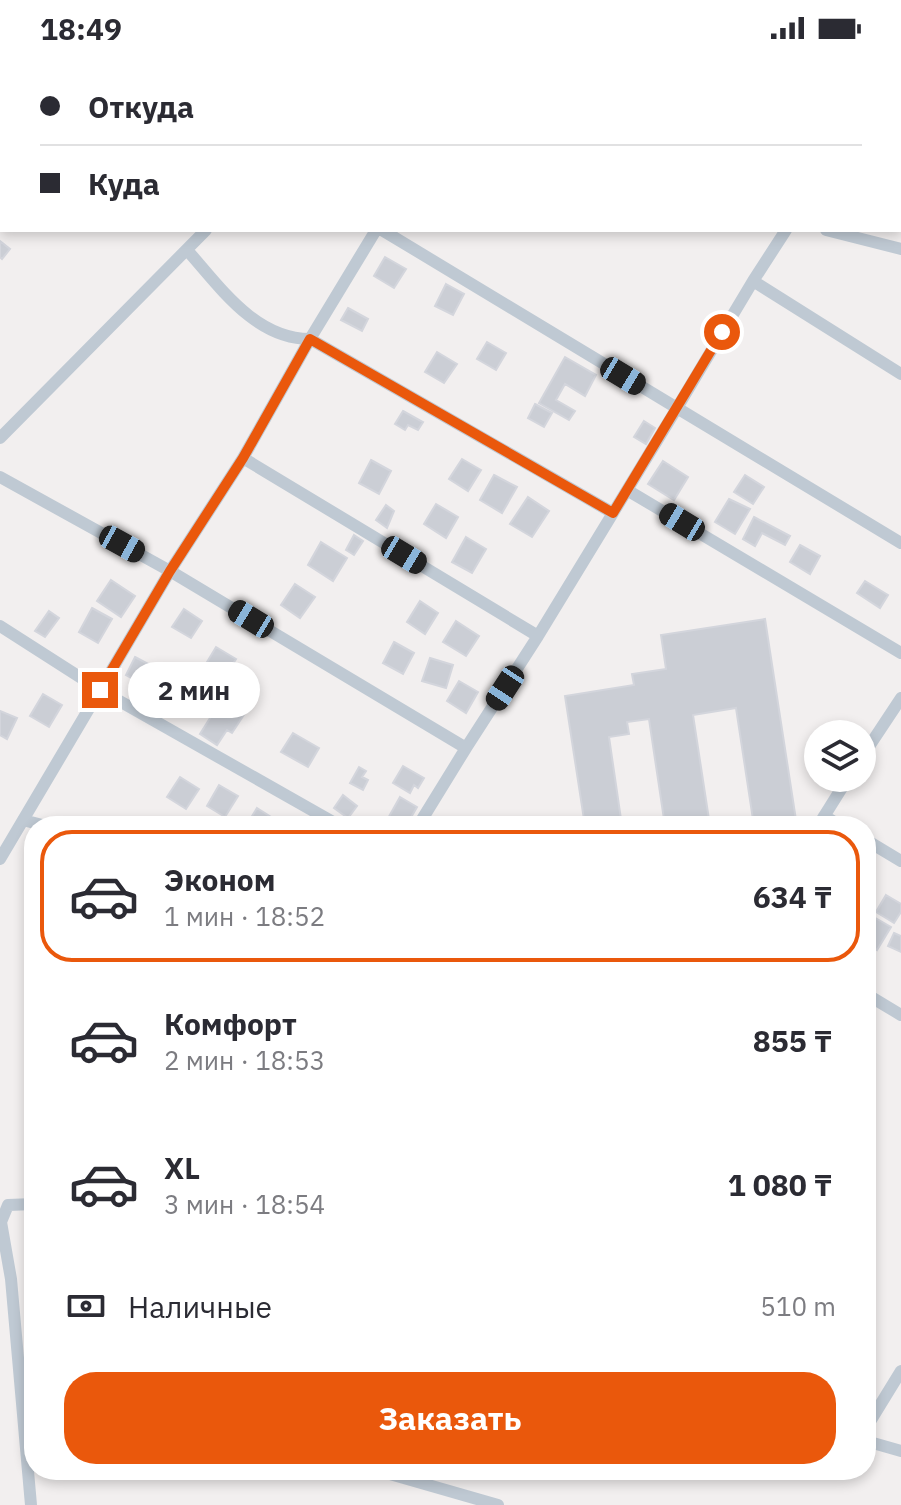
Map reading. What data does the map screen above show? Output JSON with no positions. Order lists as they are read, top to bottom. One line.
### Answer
{"page":{"status":"18:49","banner":["Откуда","Куда"],"bubble":"2 мин","list":[{"name":"Эконом","note":"1 мин · 18:52","value":"634 ₸"},{"name":"Комфорт","note":"2 мин · 18:53","value":"855 ₸"},{"name":"XL","note":"3 мин · 18:54","value":"1 080 ₸"}],"pay":["Наличные","510 m"],"buttons":"Заказать"}}
